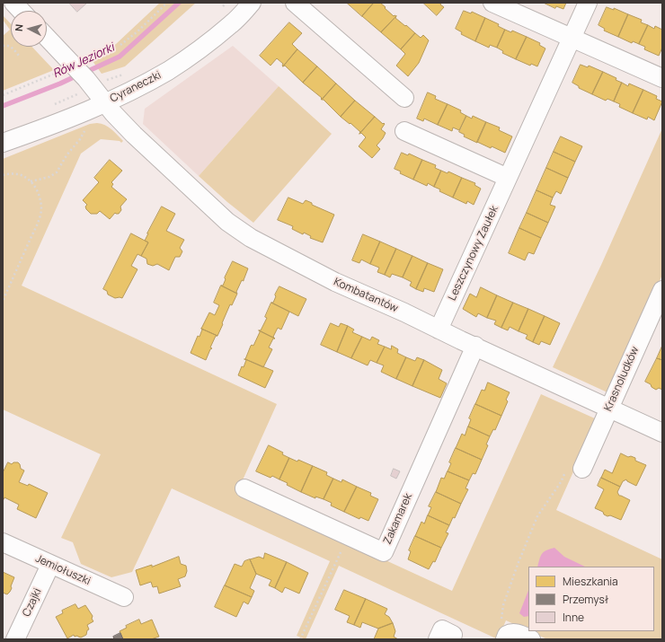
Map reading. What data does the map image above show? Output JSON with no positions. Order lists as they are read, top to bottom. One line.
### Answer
{"streets":{"street":["Cyraneczki","Leszczynowy Zaułek","Kombatantów","Krasnoludków","Zakamarek","Jemiołuszki","Czajki"]},"crossings":[["Cyraneczki","Kombatantów"],["Leszczynowy Zaułek","Kombatantów"],["Kombatantów","Krasnoludków"],["Kombatantów","Zakamarek"],["Jemiołuszki","Czajki"]],"water":["Rów Jeziorki"],"legend":["Mieszkania","Przemysł","Inne"],"north":"left"}
